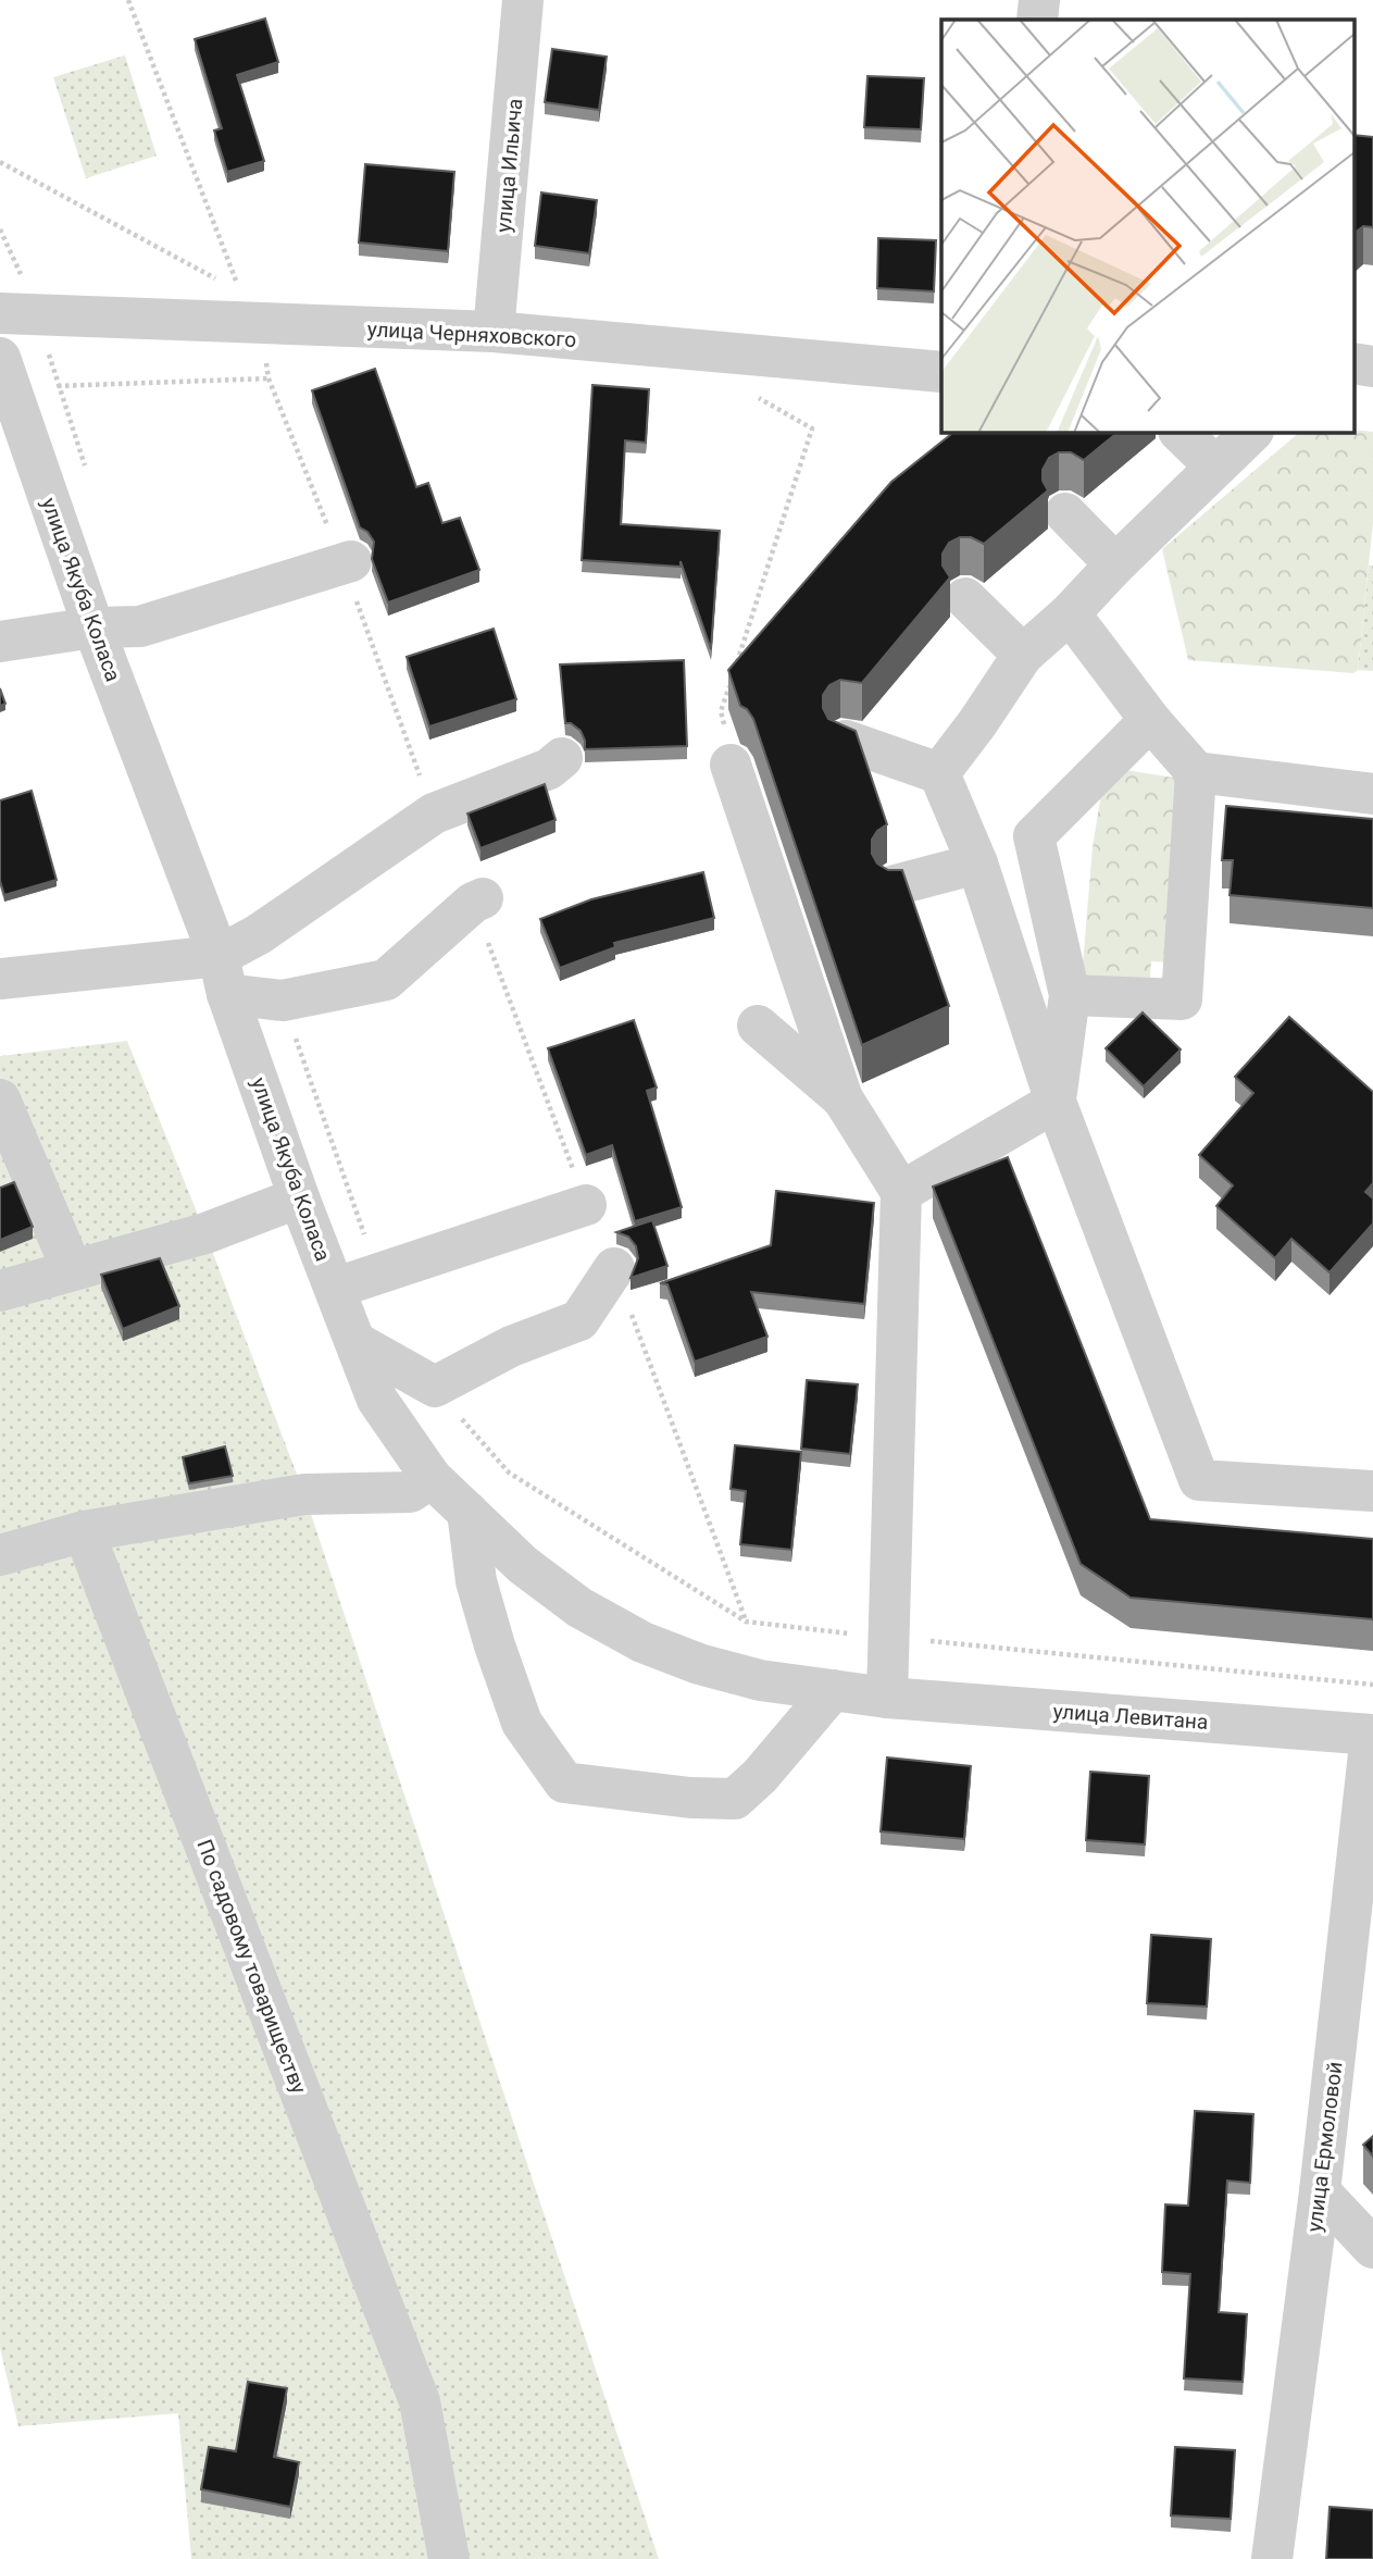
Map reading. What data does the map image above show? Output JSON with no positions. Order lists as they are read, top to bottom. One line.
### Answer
{"streets":{"street":["улица Ильича","улица Черняховского","улица Якуба Коласа","улица Левитана","По садовому товариществу","улица Ермоловой"]},"crossings":[["улица Ильича","улица Черняховского"],["улица Якуба Коласа","улица Левитана"],["улица Левитана","улица Ермоловой"]]}
